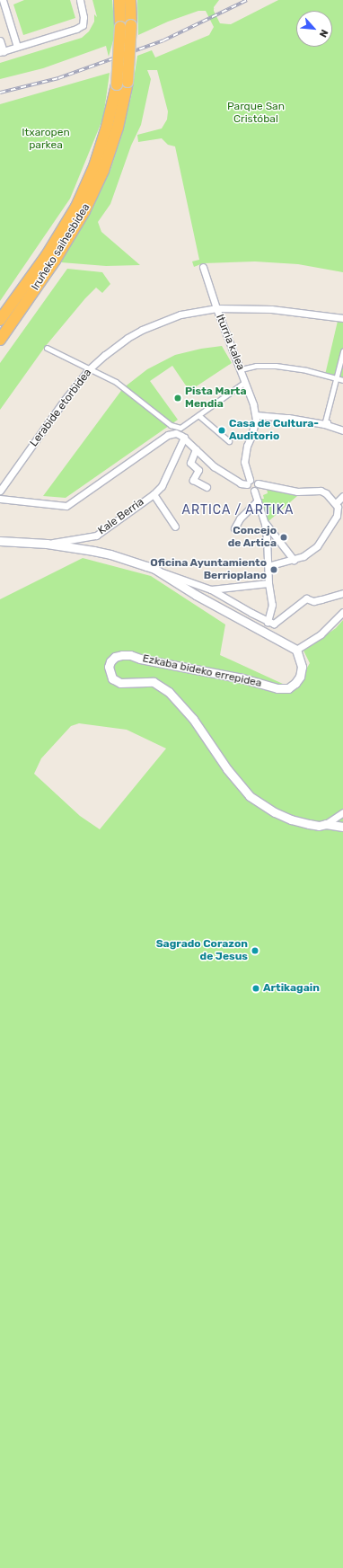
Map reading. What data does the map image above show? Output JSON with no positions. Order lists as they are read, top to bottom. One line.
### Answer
{"streets":{"highway":["Iruñeko saihesbidea"],"street":["Iturria kalea","Lerabide etorbidea","Kale Berria","Ezkaba bideko errepidea"]},"crossings":[["Iturria kalea","Lerabide etorbidea"]],"districts":["ARTICA / ARTIKA"],"parks":["Parque San Cristóbal","Itxaropen parkea"],"places":["Pista Marta Mendia","Casa de Cultura- Auditorio","Concejo de Artica","Oficina Ayuntamiento Berrioplano","Sagrado Corazon de Jesus","Artikagain"],"north":"bottom right"}
